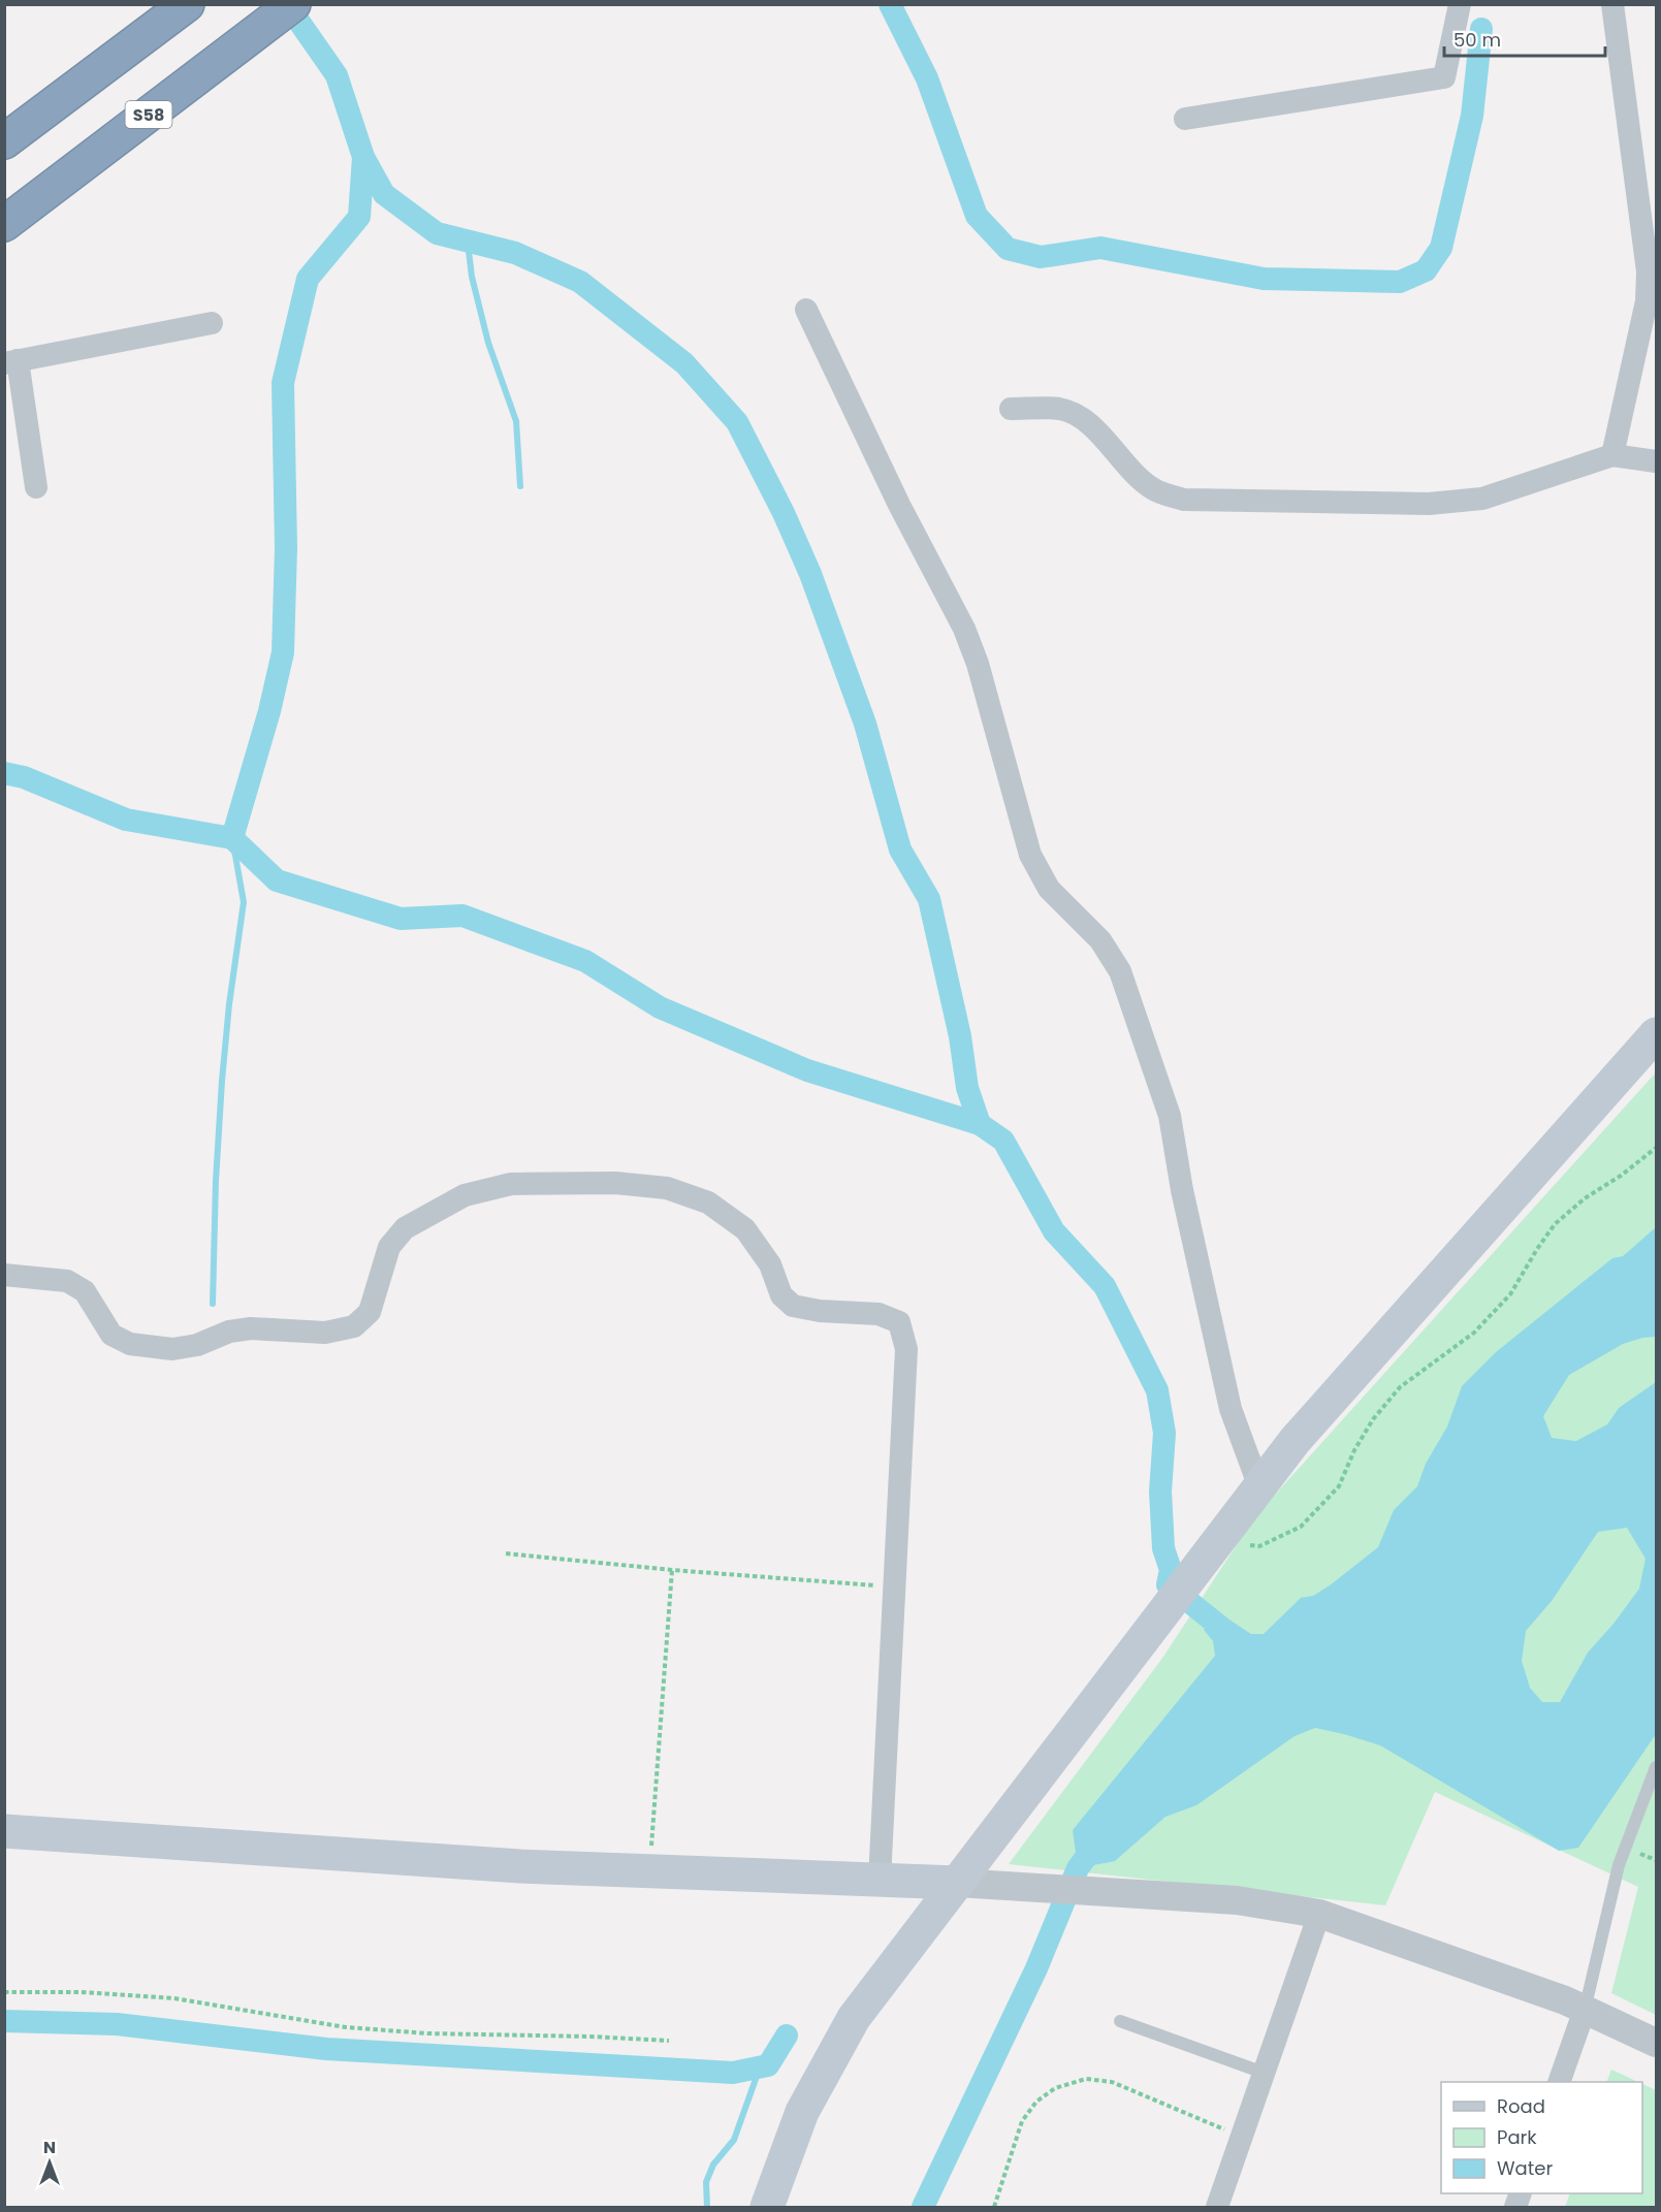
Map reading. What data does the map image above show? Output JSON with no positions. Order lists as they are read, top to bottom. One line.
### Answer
{"streets":{"highway":["S58"]},"legend":["Road","Park","Water"],"scale_bar":"50 m","north":"top"}
